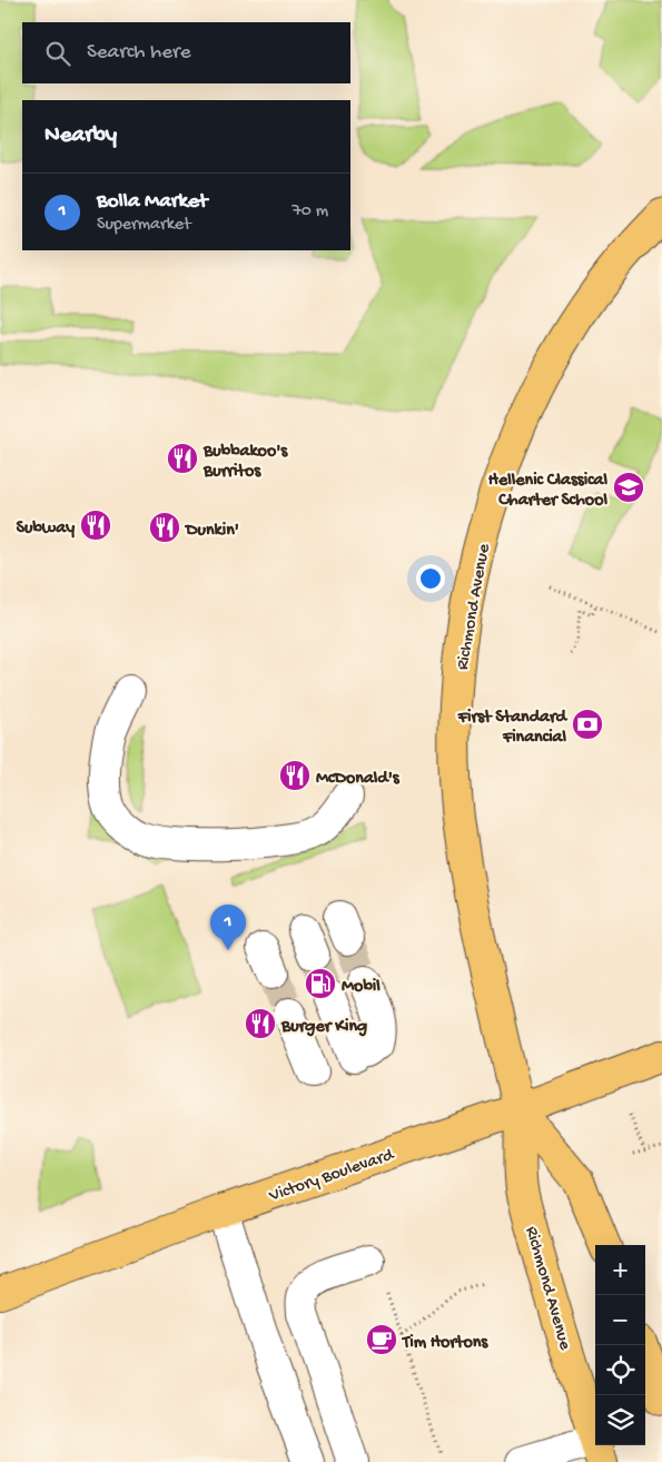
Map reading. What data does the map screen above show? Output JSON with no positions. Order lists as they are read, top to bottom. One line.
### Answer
{"streets":{"main road":["Richmond Avenue","Victory Boulevard"]},"crossings":[["Richmond Avenue","Victory Boulevard"]],"places":{"restaurant":["Bubbakoo's Burritos","Subway","Dunkin'","McDonald's","Burger King"],"school or university":["Hellenic Classical Charter School"],"bank":["First Standard Financial"],"fuel station":["Mobil"],"cafe":["Tim Hortons"]},"page":{"search":"Search here","heading":"Nearby","list":[{"mark":"1","name":"Bolla Market","note":"Supermarket","value":"70 m"}],"pins":"1","map_buttons":["+","−"]}}
